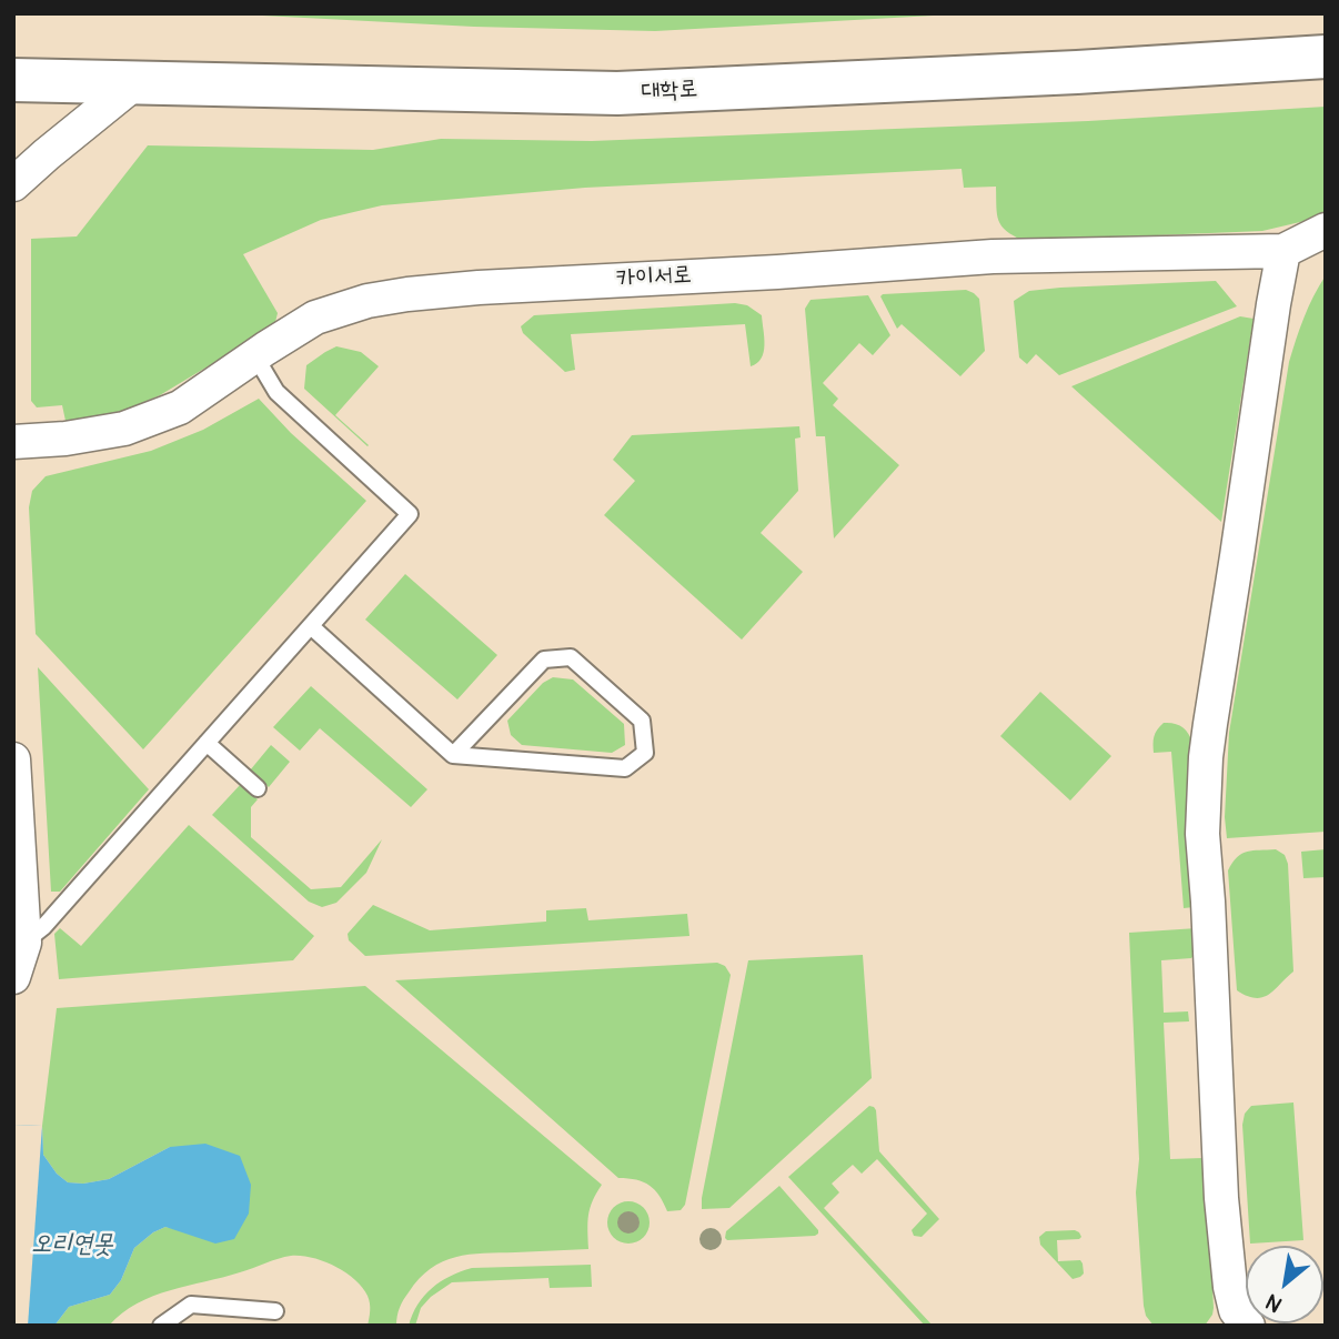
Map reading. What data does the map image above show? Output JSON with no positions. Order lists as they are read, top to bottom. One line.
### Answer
{"streets":{"main road":["대학로"],"street":["카이서로"]},"water":["오리연못"],"north":"bottom left"}
